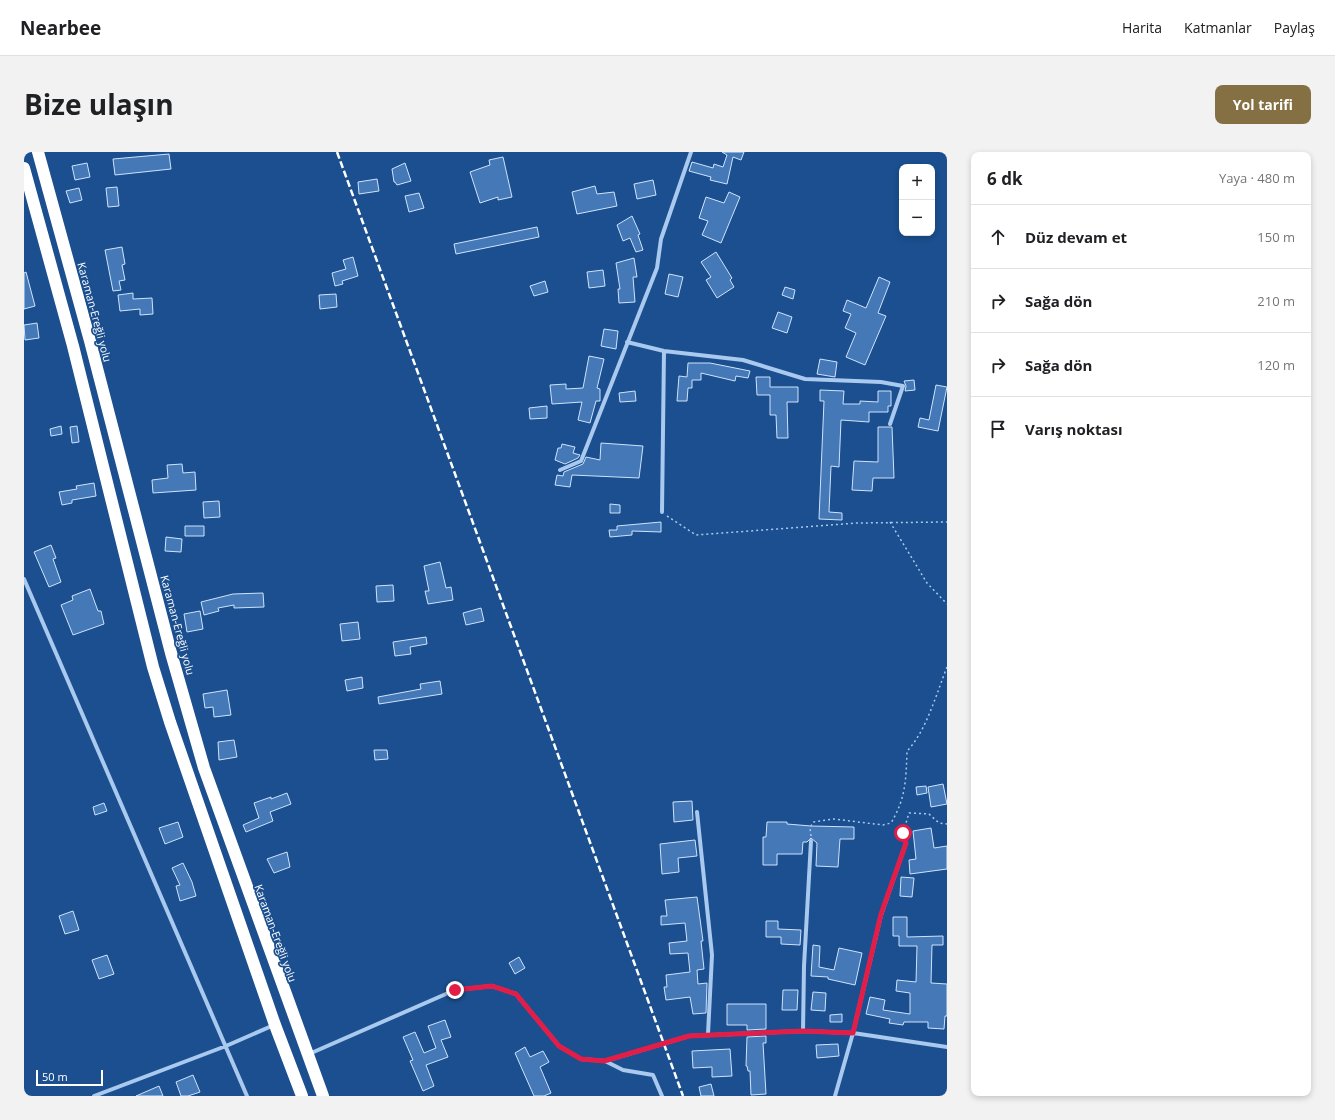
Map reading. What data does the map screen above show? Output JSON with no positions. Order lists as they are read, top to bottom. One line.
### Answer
{"streets":{"highway":["Karaman-Ereğli yolu"]},"scale_bar":"50 m","page":{"header":"Nearbee","nav":["Harita","Katmanlar","Paylaş"],"title":"Bize ulaşın","buttons":"Yol tarifi","heading":["6 dk","Yaya · 480 m"],"map_buttons":["+","−"],"list":[["Düz devam et","150 m"],["Sağa dön","210 m"],["Sağa dön","120 m"],"Varış noktası"],"scale":"50 m"}}
